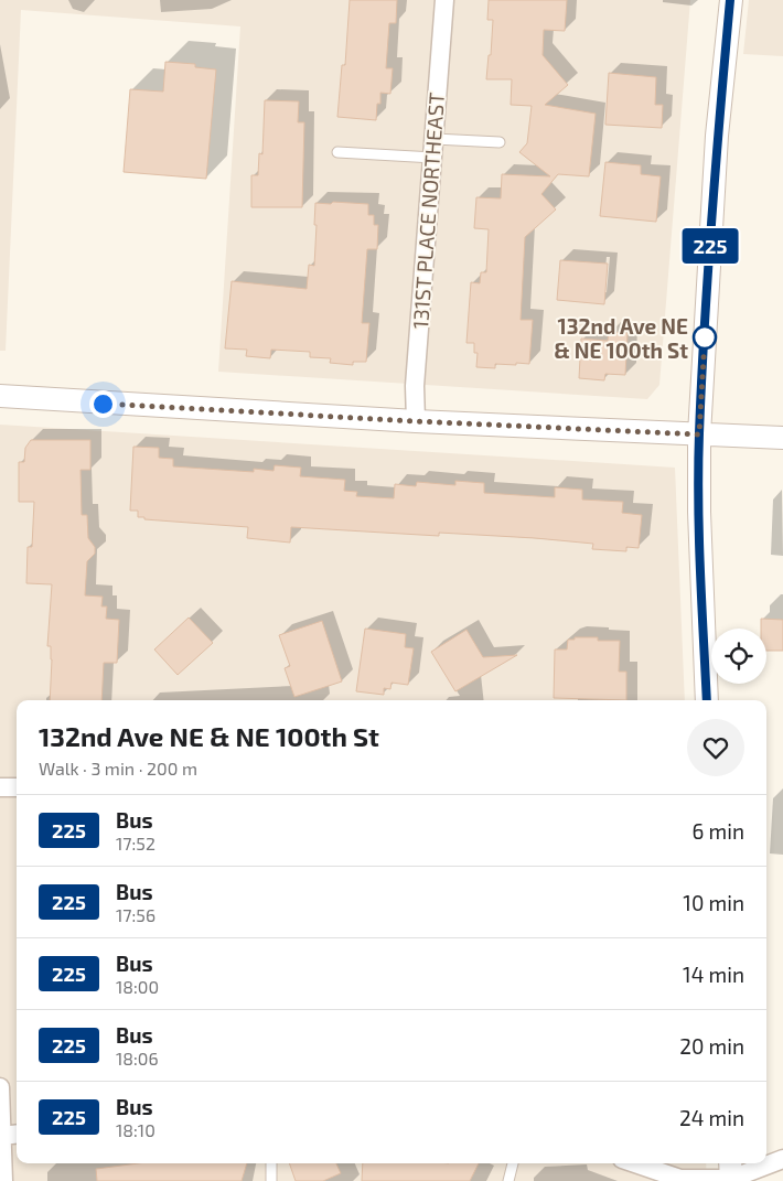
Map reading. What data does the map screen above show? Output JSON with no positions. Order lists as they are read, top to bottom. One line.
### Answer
{"streets":{"street":["131ST PLACE NORTHEAST"]},"places":["132nd Ave NE & NE 100th St"],"lines":["bus line 225"],"page":{"on_map":"225","heading":["132nd Ave NE & NE 100th St","Walk · 3 min · 200 m"],"list":[{"mark":"225","name":"Bus","note":"17:52","value":"6 min"},{"mark":"225","name":"Bus","note":"17:56","value":"10 min"},{"mark":"225","name":"Bus","note":"18:00","value":"14 min"},{"mark":"225","name":"Bus","note":"18:06","value":"20 min"},{"mark":"225","name":"Bus","note":"18:10","value":"24 min"}]}}
